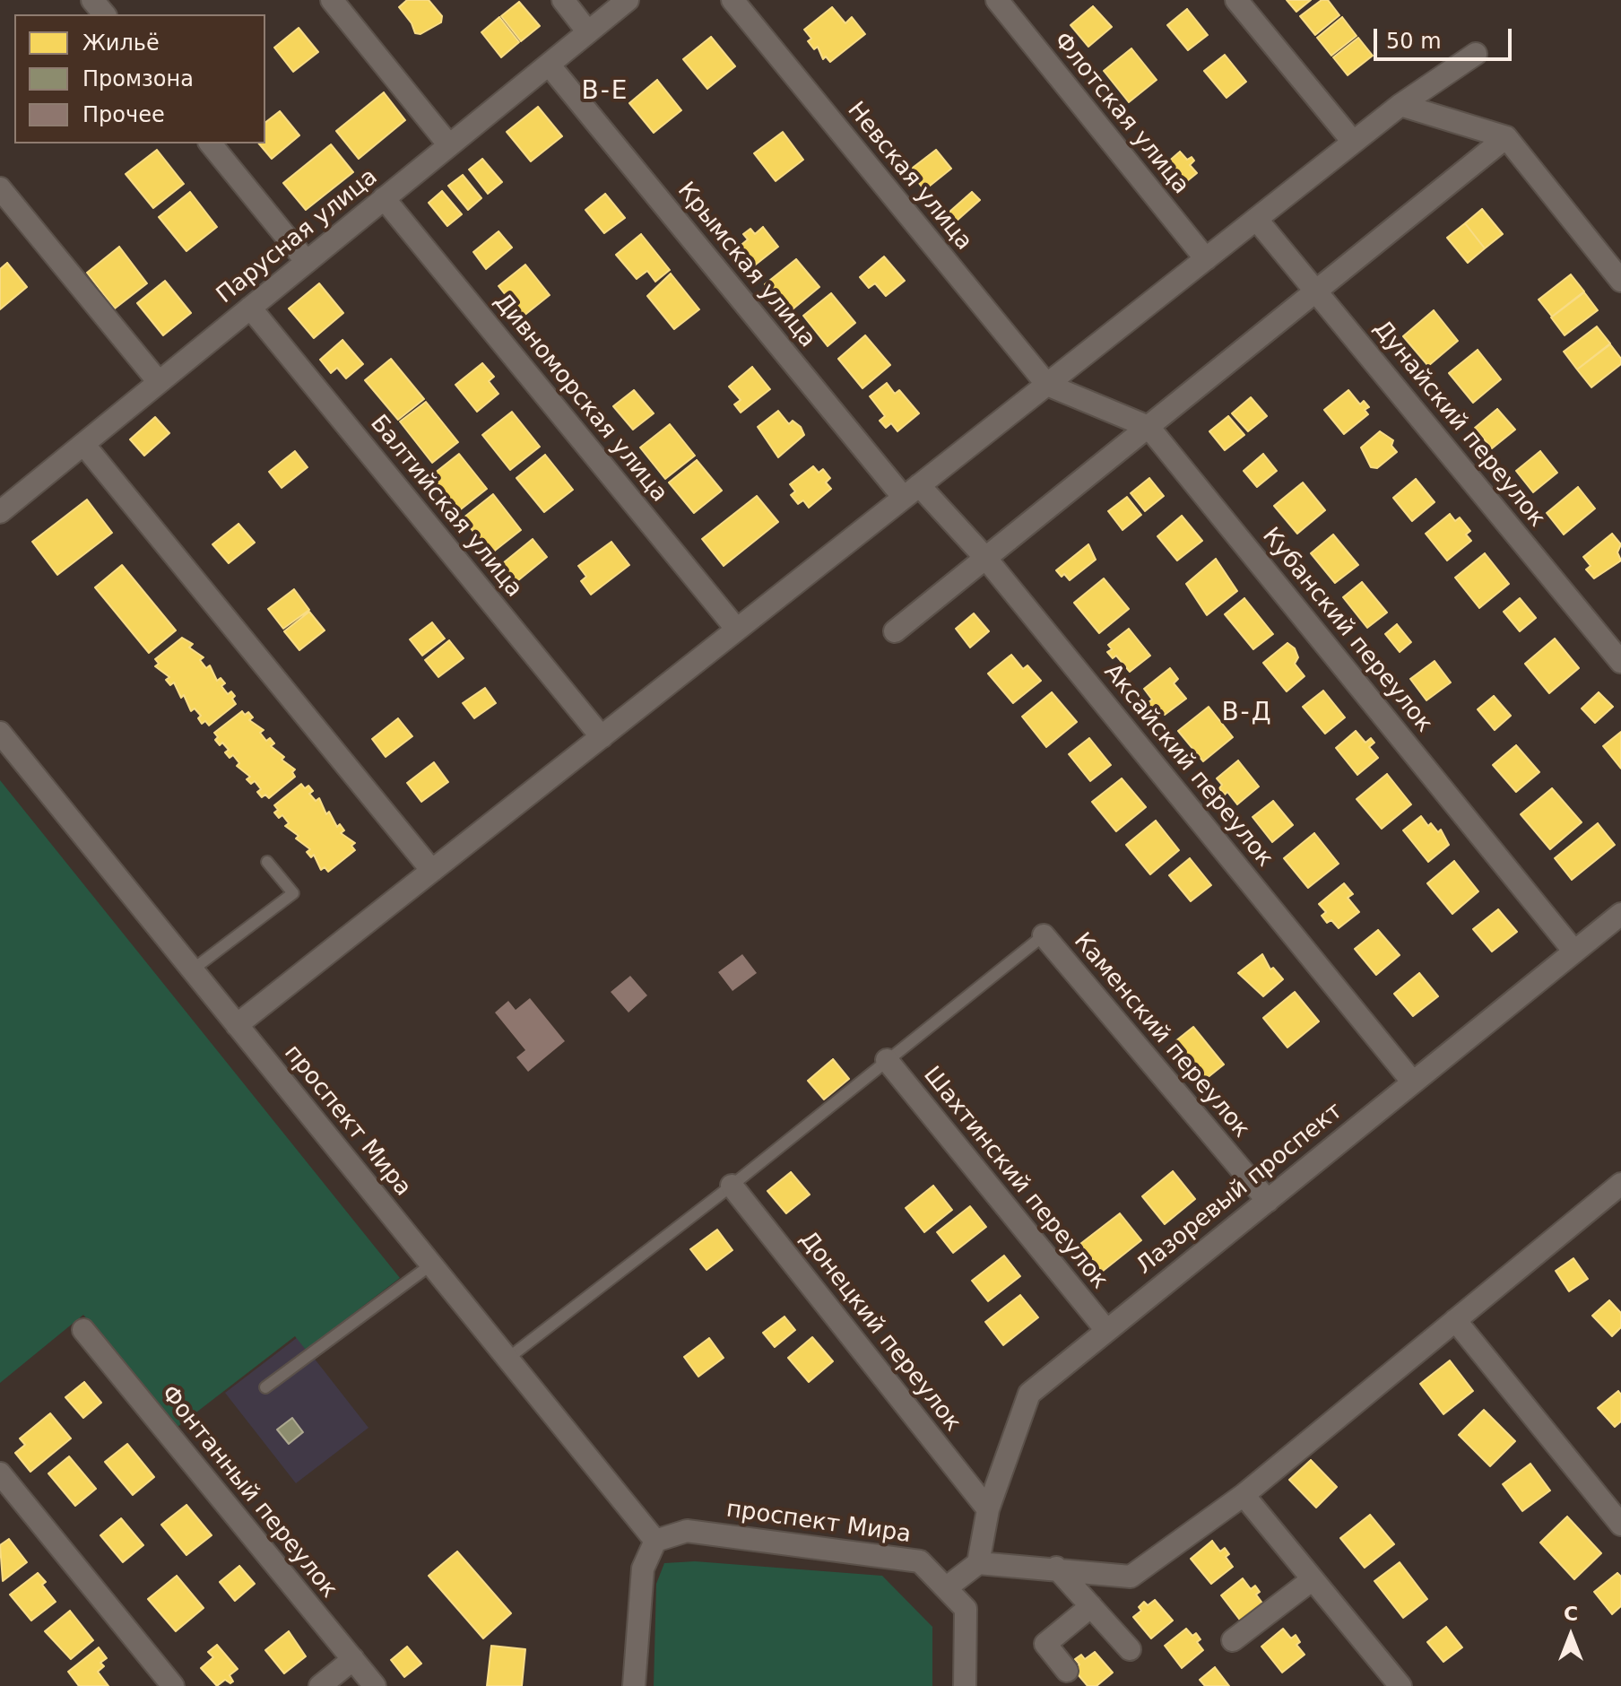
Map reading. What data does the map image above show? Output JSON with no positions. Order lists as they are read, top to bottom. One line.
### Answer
{"streets":{"street":["Флотская улица","Невская улица","Парусная улица","Крымская улица","Дивноморская улица","Дунайский переулок","Балтийская улица","Кубанский переулок","Аксайский переулок","Каменский переулок","проспект Мира","Шахтинский переулок","Лазоревый проспект","Донецкий переулок","Фонтанный переулок"]},"crossings":[["Невская улица","Кубанский переулок"],["Парусная улица","Крымская улица"],["Парусная улица","Дивноморская улица"],["Парусная улица","Балтийская улица"],["Крымская улица","Аксайский переулок"],["Кубанский переулок","Лазоревый проспект"],["Аксайский переулок","Лазоревый проспект"],["Каменский переулок","Лазоревый проспект"],["Шахтинский переулок","Лазоревый проспект"],["Лазоревый проспект","Донецкий переулок"]],"districts":["В-Е","В-Д"],"legend":["Жильё","Промзона","Прочее"],"scale_bar":"50 m","north":"top"}
